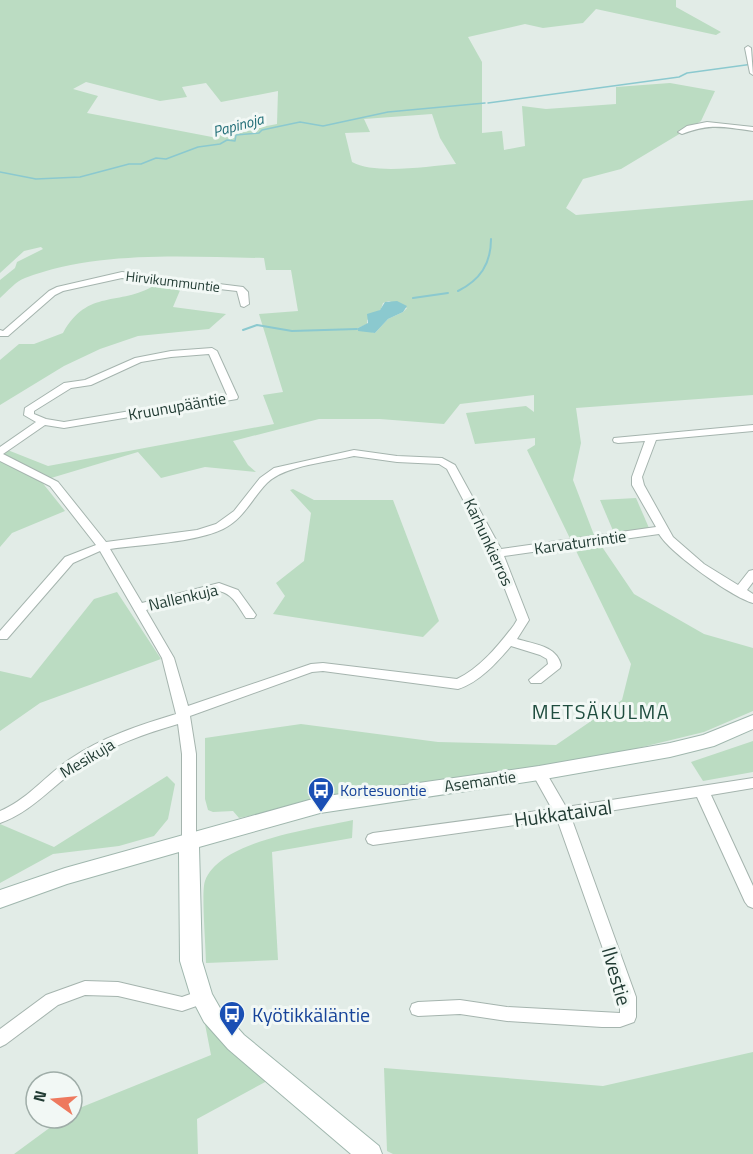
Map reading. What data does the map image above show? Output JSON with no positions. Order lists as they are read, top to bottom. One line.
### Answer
{"streets":{"main road":["Asemantie"],"street":["Hirvikummuntie","Kruunupääntie","Karhunkierros","Karvaturrintie","Nallenkuja","Mesikuja","Hukkataival","Ilvestie"]},"crossings":[["Karhunkierros","Karvaturrintie"],["Karhunkierros","Mesikuja"],["Asemantie","Ilvestie"],["Hukkataival","Ilvestie"]],"districts":["METSÄKULMA"],"water":["Papinoja"],"places":{"bus stop":["Kortesuontie","Kyötikkäläntie"]},"north":"left"}
